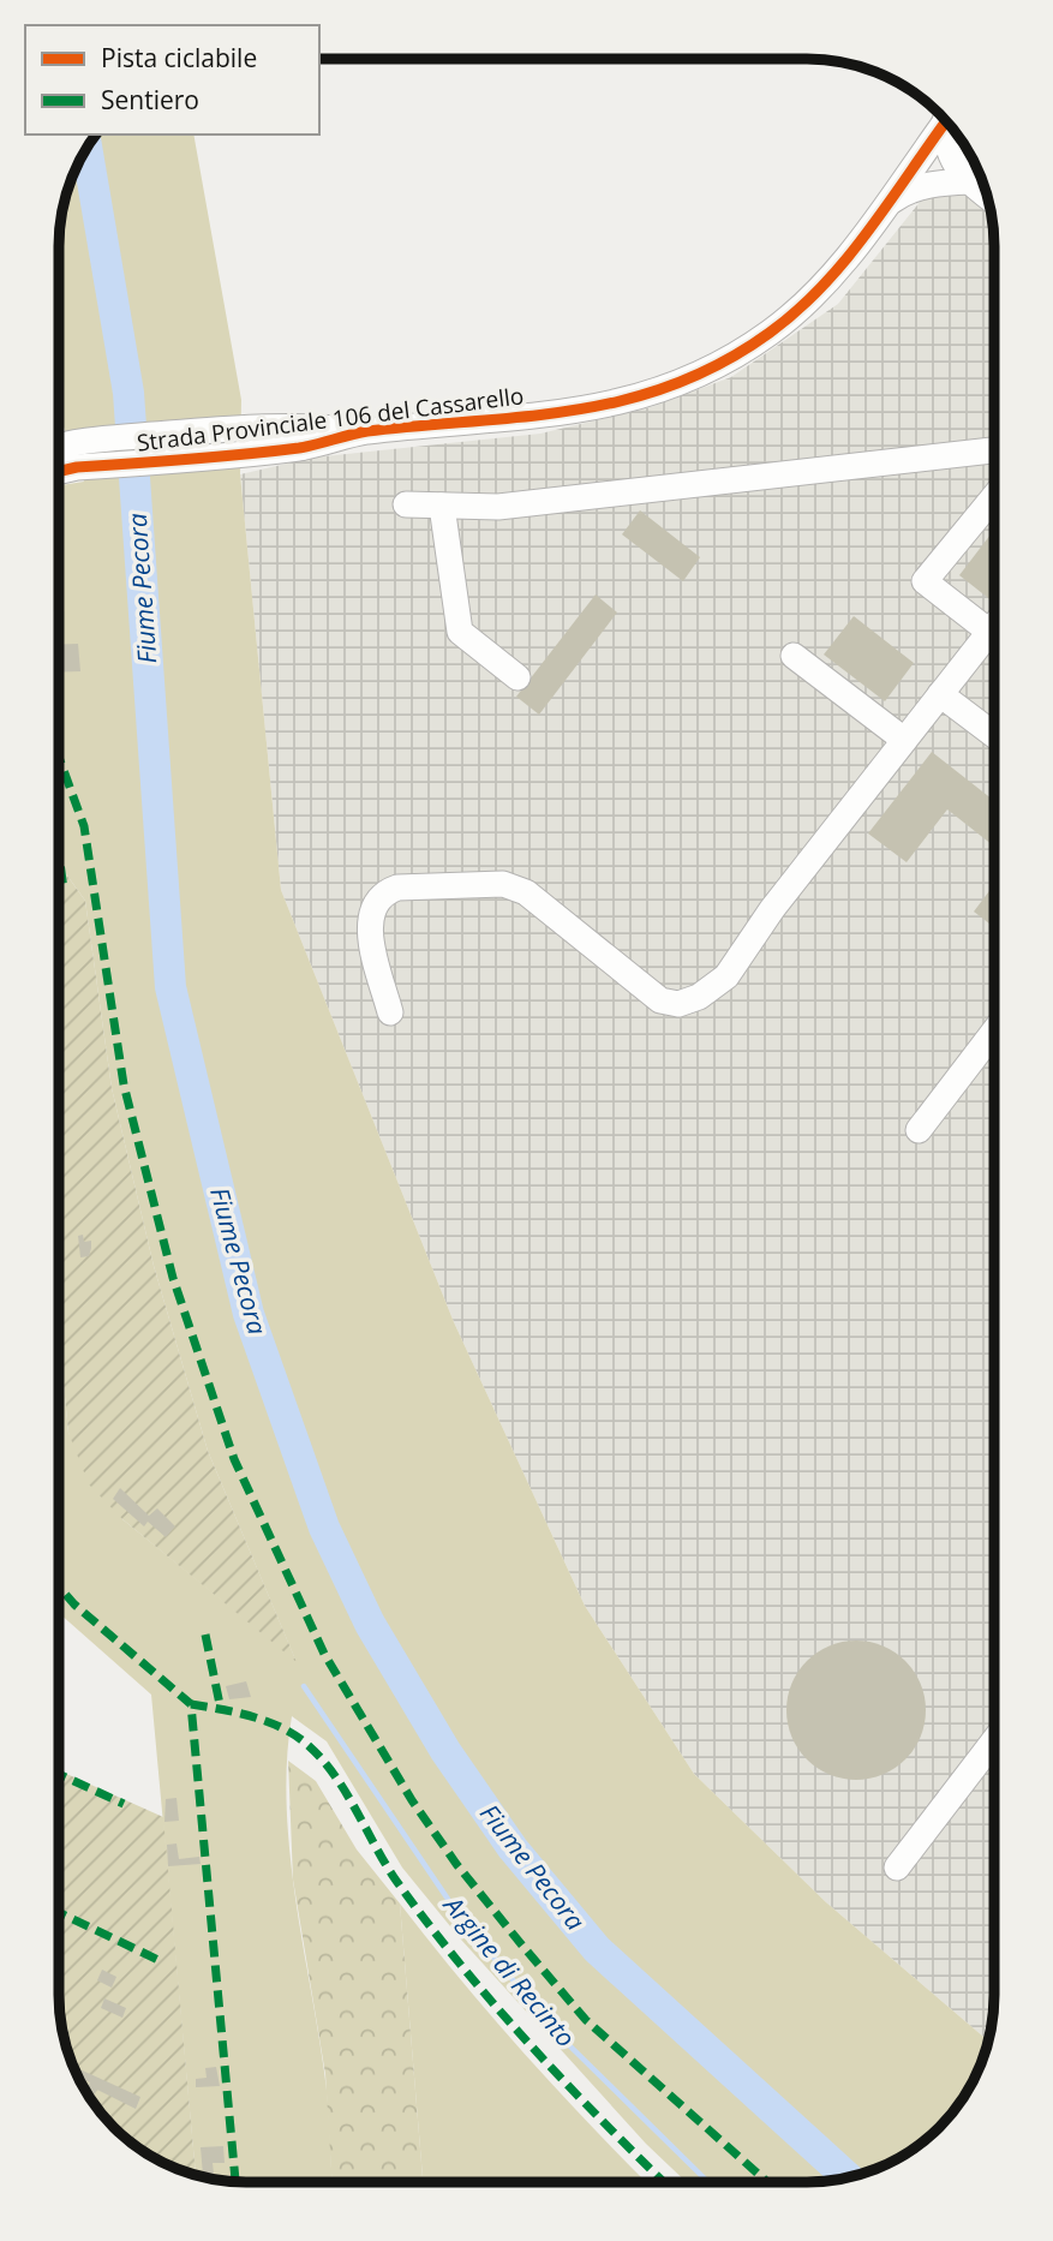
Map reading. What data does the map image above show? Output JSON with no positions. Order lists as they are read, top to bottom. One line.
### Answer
{"streets":{"street":["Strada Provinciale 106 del Cassarello"]},"water":["Fiume Pecora","Argine di Recinto"],"legend":["Pista ciclabile","Sentiero"]}
